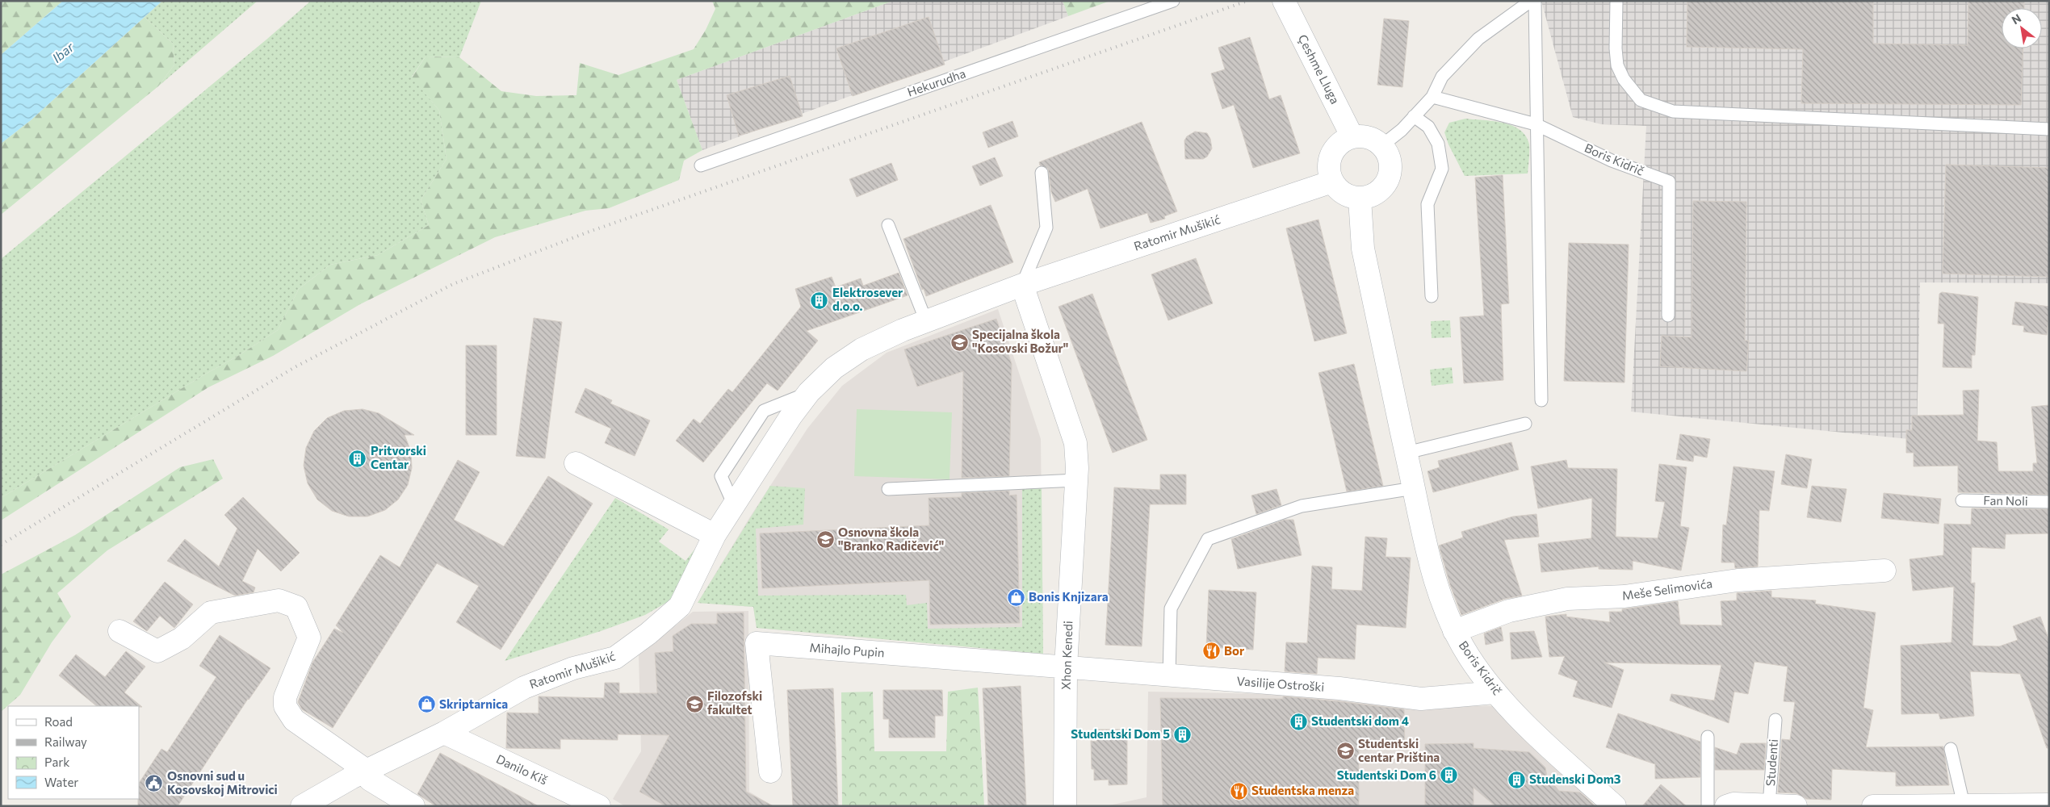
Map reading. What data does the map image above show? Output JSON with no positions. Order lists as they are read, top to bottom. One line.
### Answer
{"streets":{"street":["Çeshme Lluga","Boris Kidrič","Ratomir Mušikić","Meše Selimovića","Mihajlo Pupin","Xhon Kenedi","Vasilije Ostroški","Danilo Kiš"],"lane":["Hekurudha","Fan Noli","Studenti"]},"crossings":[["Çeshme Lluga","Boris Kidrič"],["Çeshme Lluga","Ratomir Mušikić"],["Boris Kidrič","Ratomir Mušikić"],["Boris Kidrič","Meše Selimovića"],["Boris Kidrič","Vasilije Ostroški"],["Ratomir Mušikić","Xhon Kenedi"],["Ratomir Mušikić","Danilo Kiš"],["Mihajlo Pupin","Xhon Kenedi"],["Mihajlo Pupin","Vasilije Ostroški"],["Xhon Kenedi","Vasilije Ostroški"]],"water":["Ibar"],"places":{"building":["Elektrosever d.o.o.","Pritvorski Centar","Studentski dom 4","Studentski Dom 5","Studentski Dom 6","Studenski Dom3"],"school or university":["Specijalna škola \"Kosovski Božur\"","Osnovna škola \"Branko Radičević\"","Filozofski fakultet","Studentski centar Priština"],"shop":["Bonis Knjizara","Skriptarnica"],"restaurant":["Bor","Studentska menza"],"public building":["Osnovni sud u Kosovskoj Mitrovici"]},"legend":["Road","Railway","Park","Water"],"north":"top left"}
